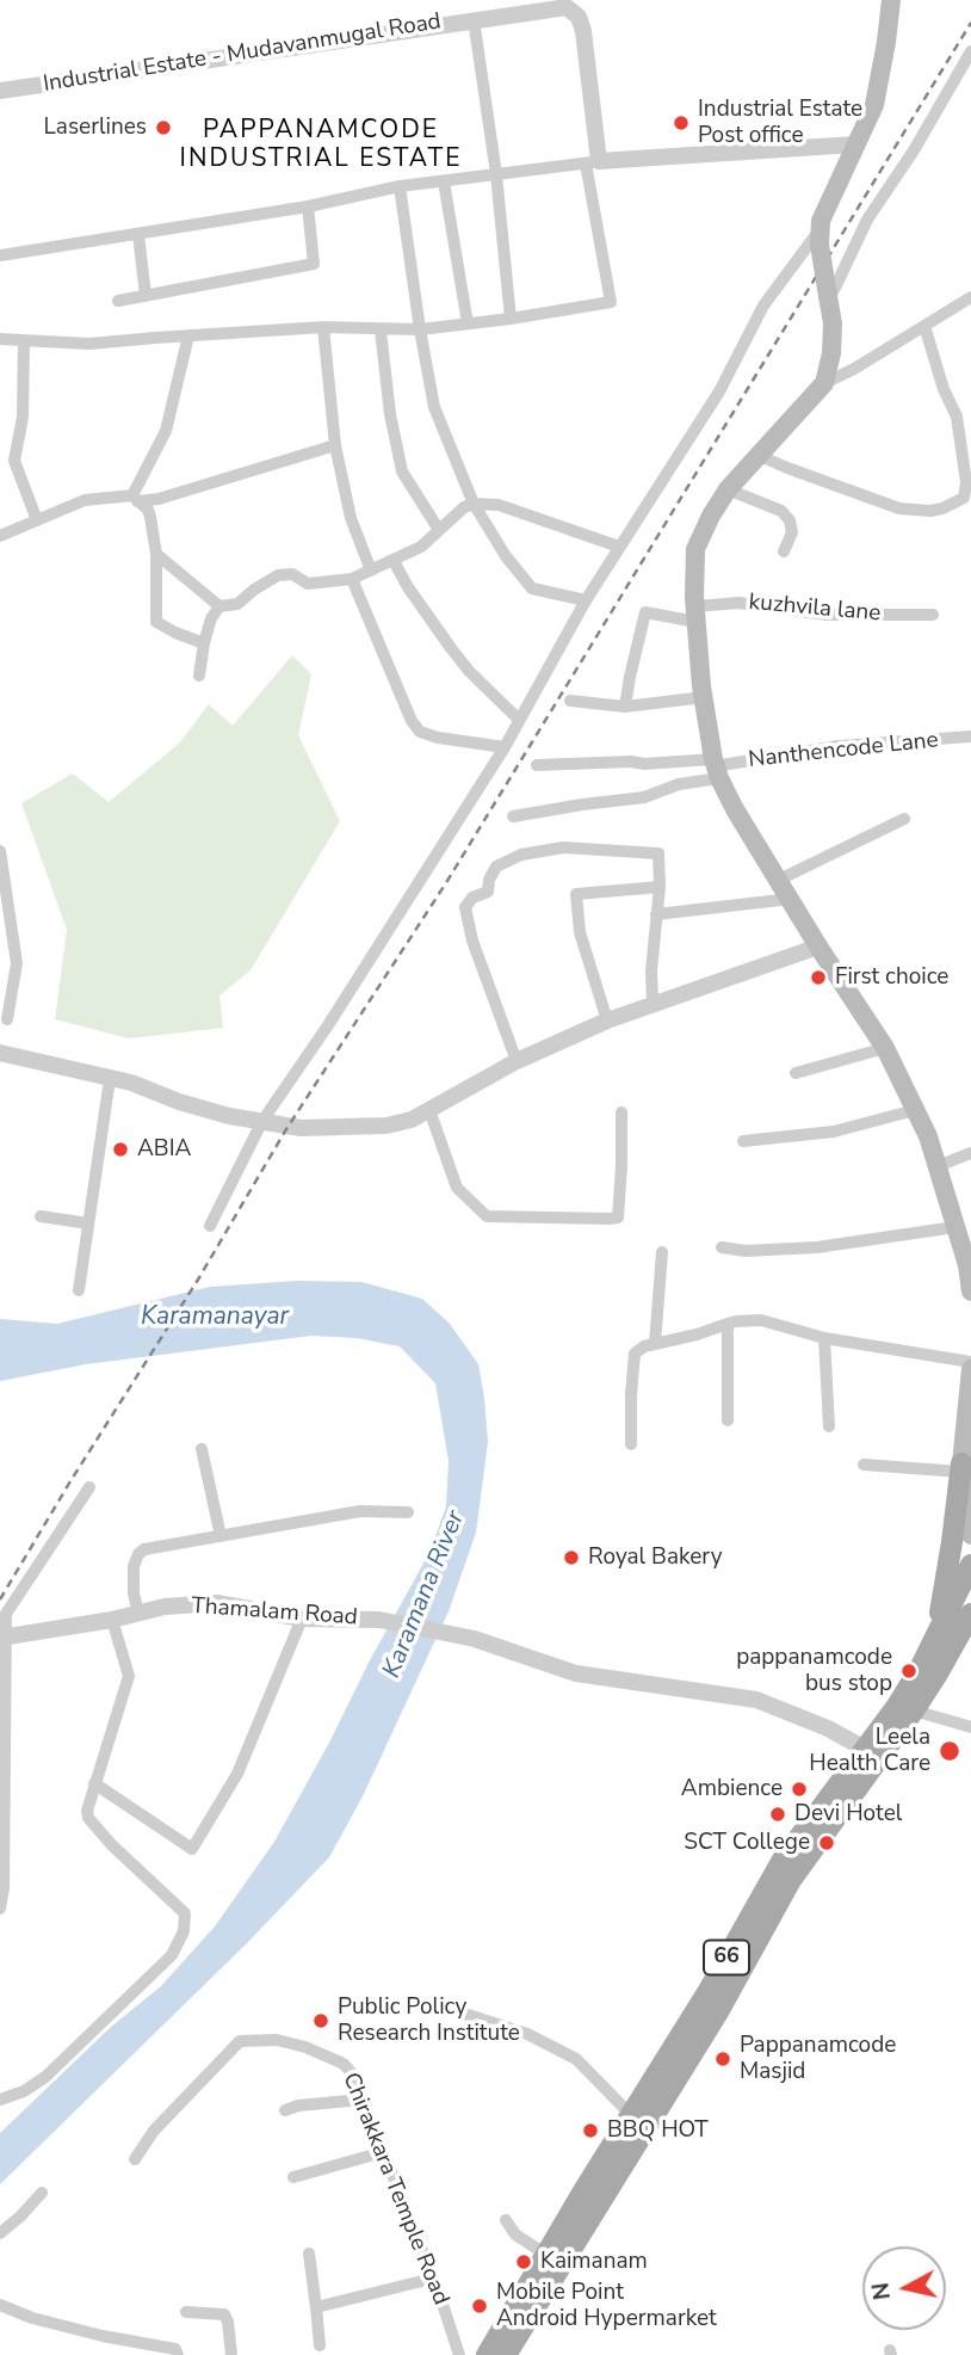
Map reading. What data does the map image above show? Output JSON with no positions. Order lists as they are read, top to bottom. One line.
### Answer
{"streets":{"main road":["66"],"street":["Industrial Estate - Mudavanmugal Road","kuzhvila lane","Nanthencode Lane","Thamalam Road","Chirakkara Temple Road"]},"crossings":[["Thamalam Road","66"]],"districts":["PAPPANAMCODE INDUSTRIAL ESTATE"],"water":["Karamanayar","Karamana River"],"places":["Industrial Estate Post office","Laserlines","First choice","ABIA","Royal Bakery","pappanamcode bus stop","Leela Health Care","Ambience","Devi Hotel","SCT College","Public Policy Research Institute","Pappanamcode Masjid","BBQ HOT","Kaimanam","Mobile Point Android Hypermarket"],"north":"left"}
